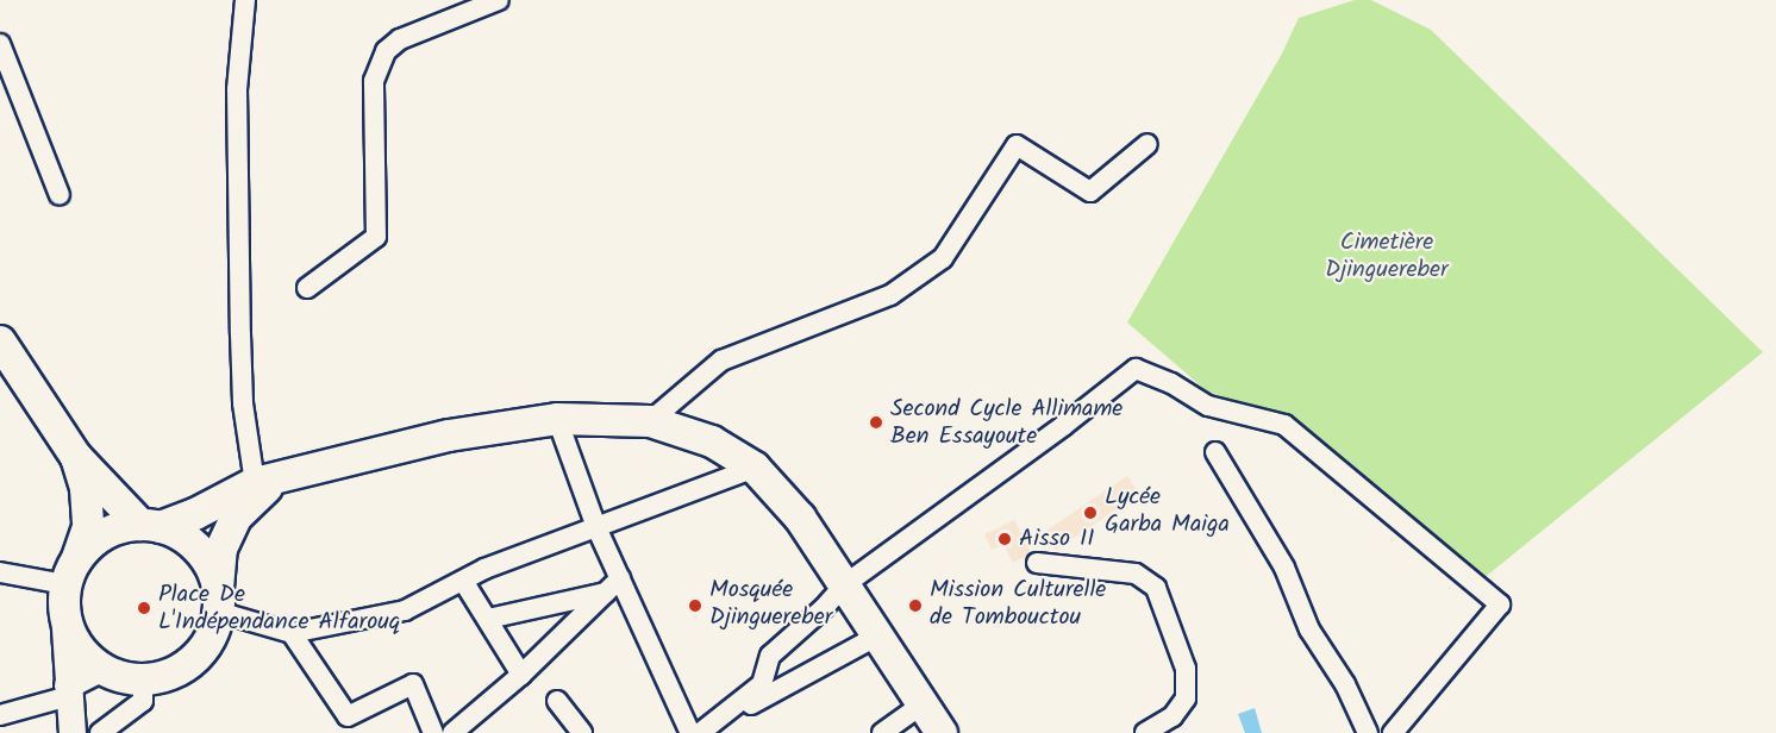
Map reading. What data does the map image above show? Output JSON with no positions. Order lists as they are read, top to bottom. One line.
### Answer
{"parks":["Cimetière Djinguereber"],"places":["Second Cycle Allimame Ben Essayoute","Lycée Garba Maiga","Aisso II","Mosquée Djinguereber","Mission Culturelle de Tombouctou","Place De L'Indépendance Alfarouq"]}
